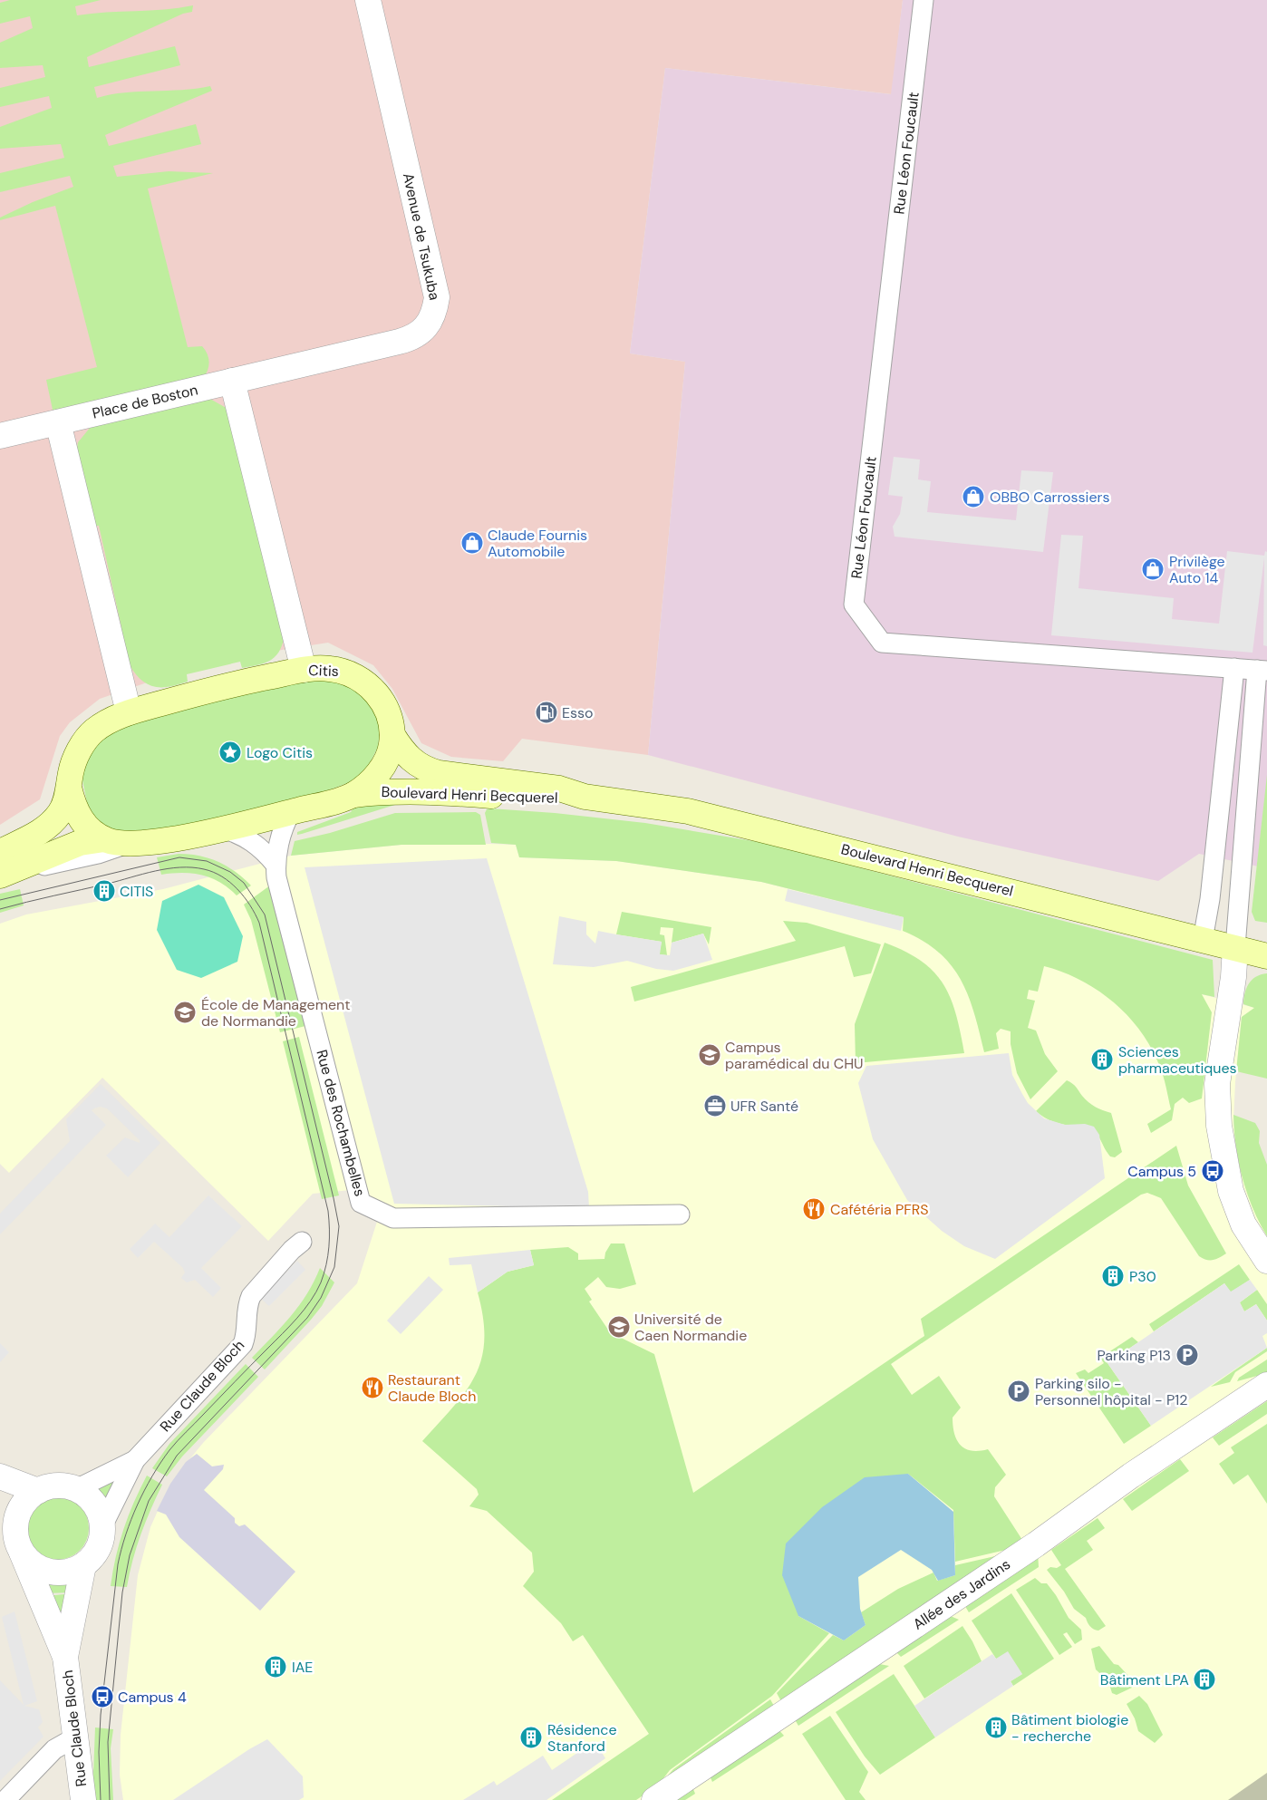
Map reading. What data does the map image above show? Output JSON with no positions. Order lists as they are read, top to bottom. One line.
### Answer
{"streets":{"main road":["Citis","Boulevard Henri Becquerel"],"street":["Rue Léon Foucault","Avenue de Tsukuba","Place de Boston","Rue des Rochambelles","Rue Claude Bloch","Allée des Jardins"]},"crossings":[["Avenue de Tsukuba","Place de Boston"],["Citis","Boulevard Henri Becquerel"],["Citis","Rue des Rochambelles"]],"places":{"shop":["OBBO Carrossiers","Claude Fournis Automobile","Privilège Auto 14"],"fuel station":["Esso"],"place":["Logo Citis"],"building":["CITIS","Sciences pharmaceutiques","P30","IAE","Bâtiment LPA","Bâtiment biologie - recherche","Résidence Stanford"],"school or university":["École de Management de Normandie","Campus paramédical du CHU","Université de Caen Normandie"],"office":["UFR Santé"],"bus stop":["Campus 5","Campus 4"],"restaurant":["Cafétéria PFRS","Restaurant Claude Bloch"],"parking":["Parking P13","Parking silo - Personnel hôpital - P12"]}}
